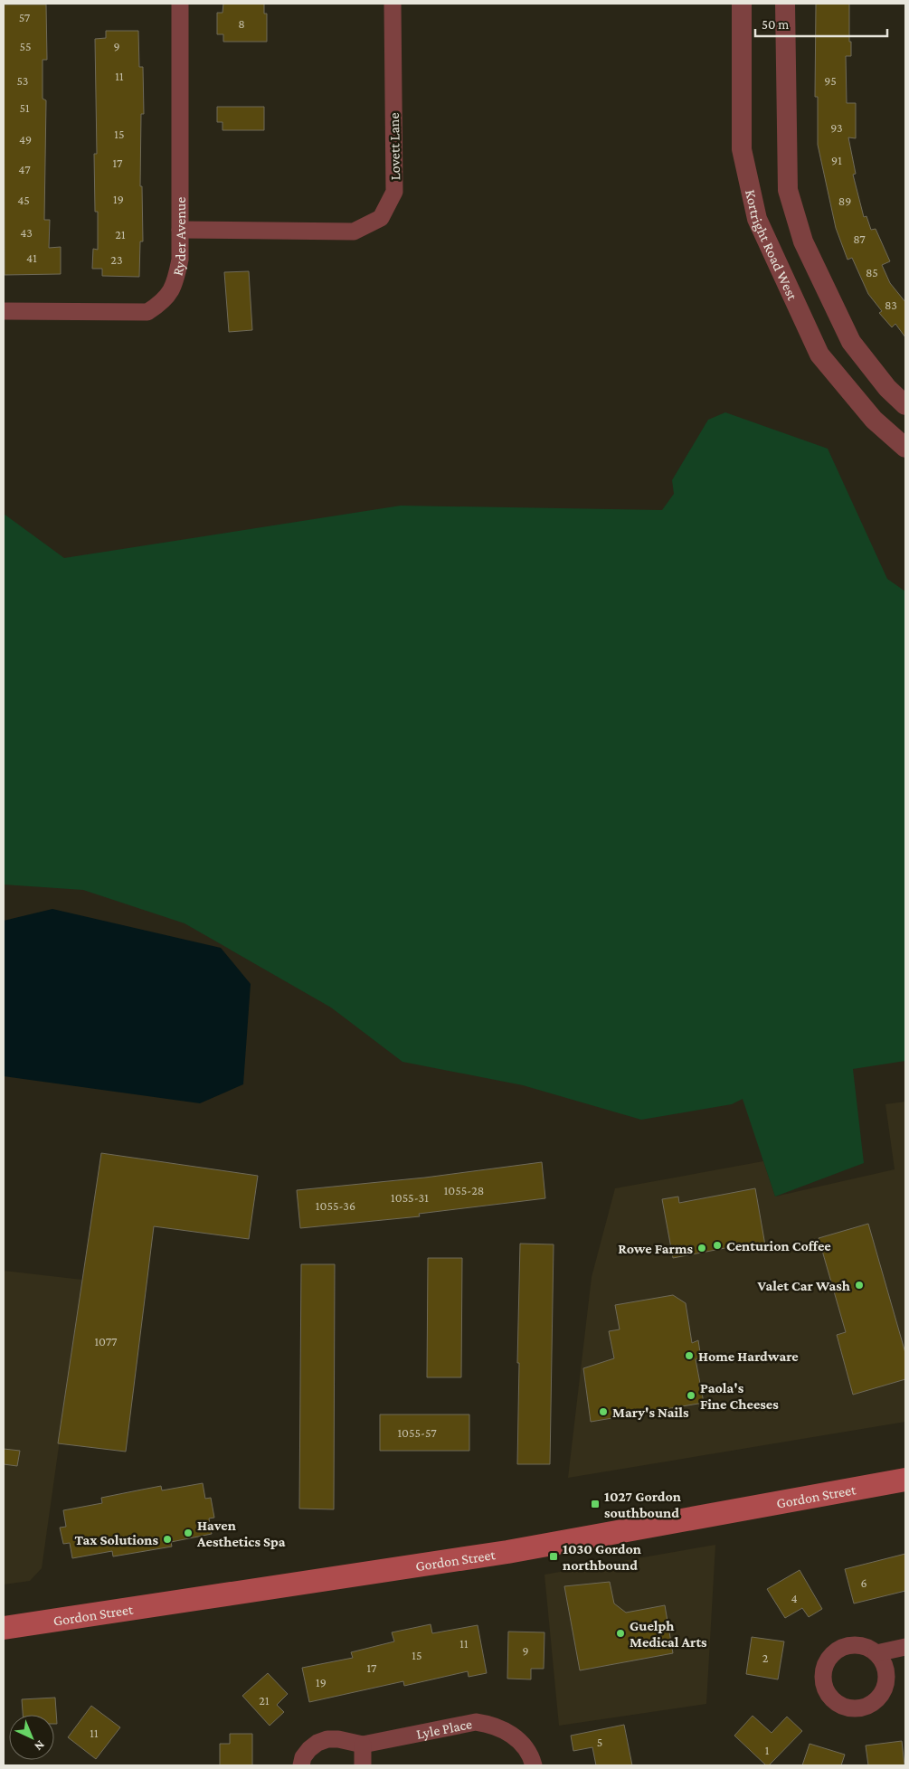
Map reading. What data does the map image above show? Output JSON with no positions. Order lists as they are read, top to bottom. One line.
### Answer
{"streets":{"main road":["Gordon Street"],"street":["Lovett Lane","Ryder Avenue","Kortright Road West","Lyle Place"]},"crossings":[["Lovett Lane","Ryder Avenue"]],"places":{"other":["Centurion Coffee","Rowe Farms","Valet Car Wash","Home Hardware","Paola's Fine Cheeses","Mary's Nails","Haven Aesthetics Spa","Tax Solutions","Guelph Medical Arts"],"transit":["1027 Gordon southbound","1030 Gordon northbound"]},"house_numbers":["57","8","55","9","11","53","95","51","93","15","49","91","17","47","19","45","89","43","21","87","41","23","85","83","1055-28","1055-31","1055-36","1077","1055-57","6","4","11","9","15","2","17","19","21","11","5","1"],"scale_bar":"50 m","north":"bottom right"}
